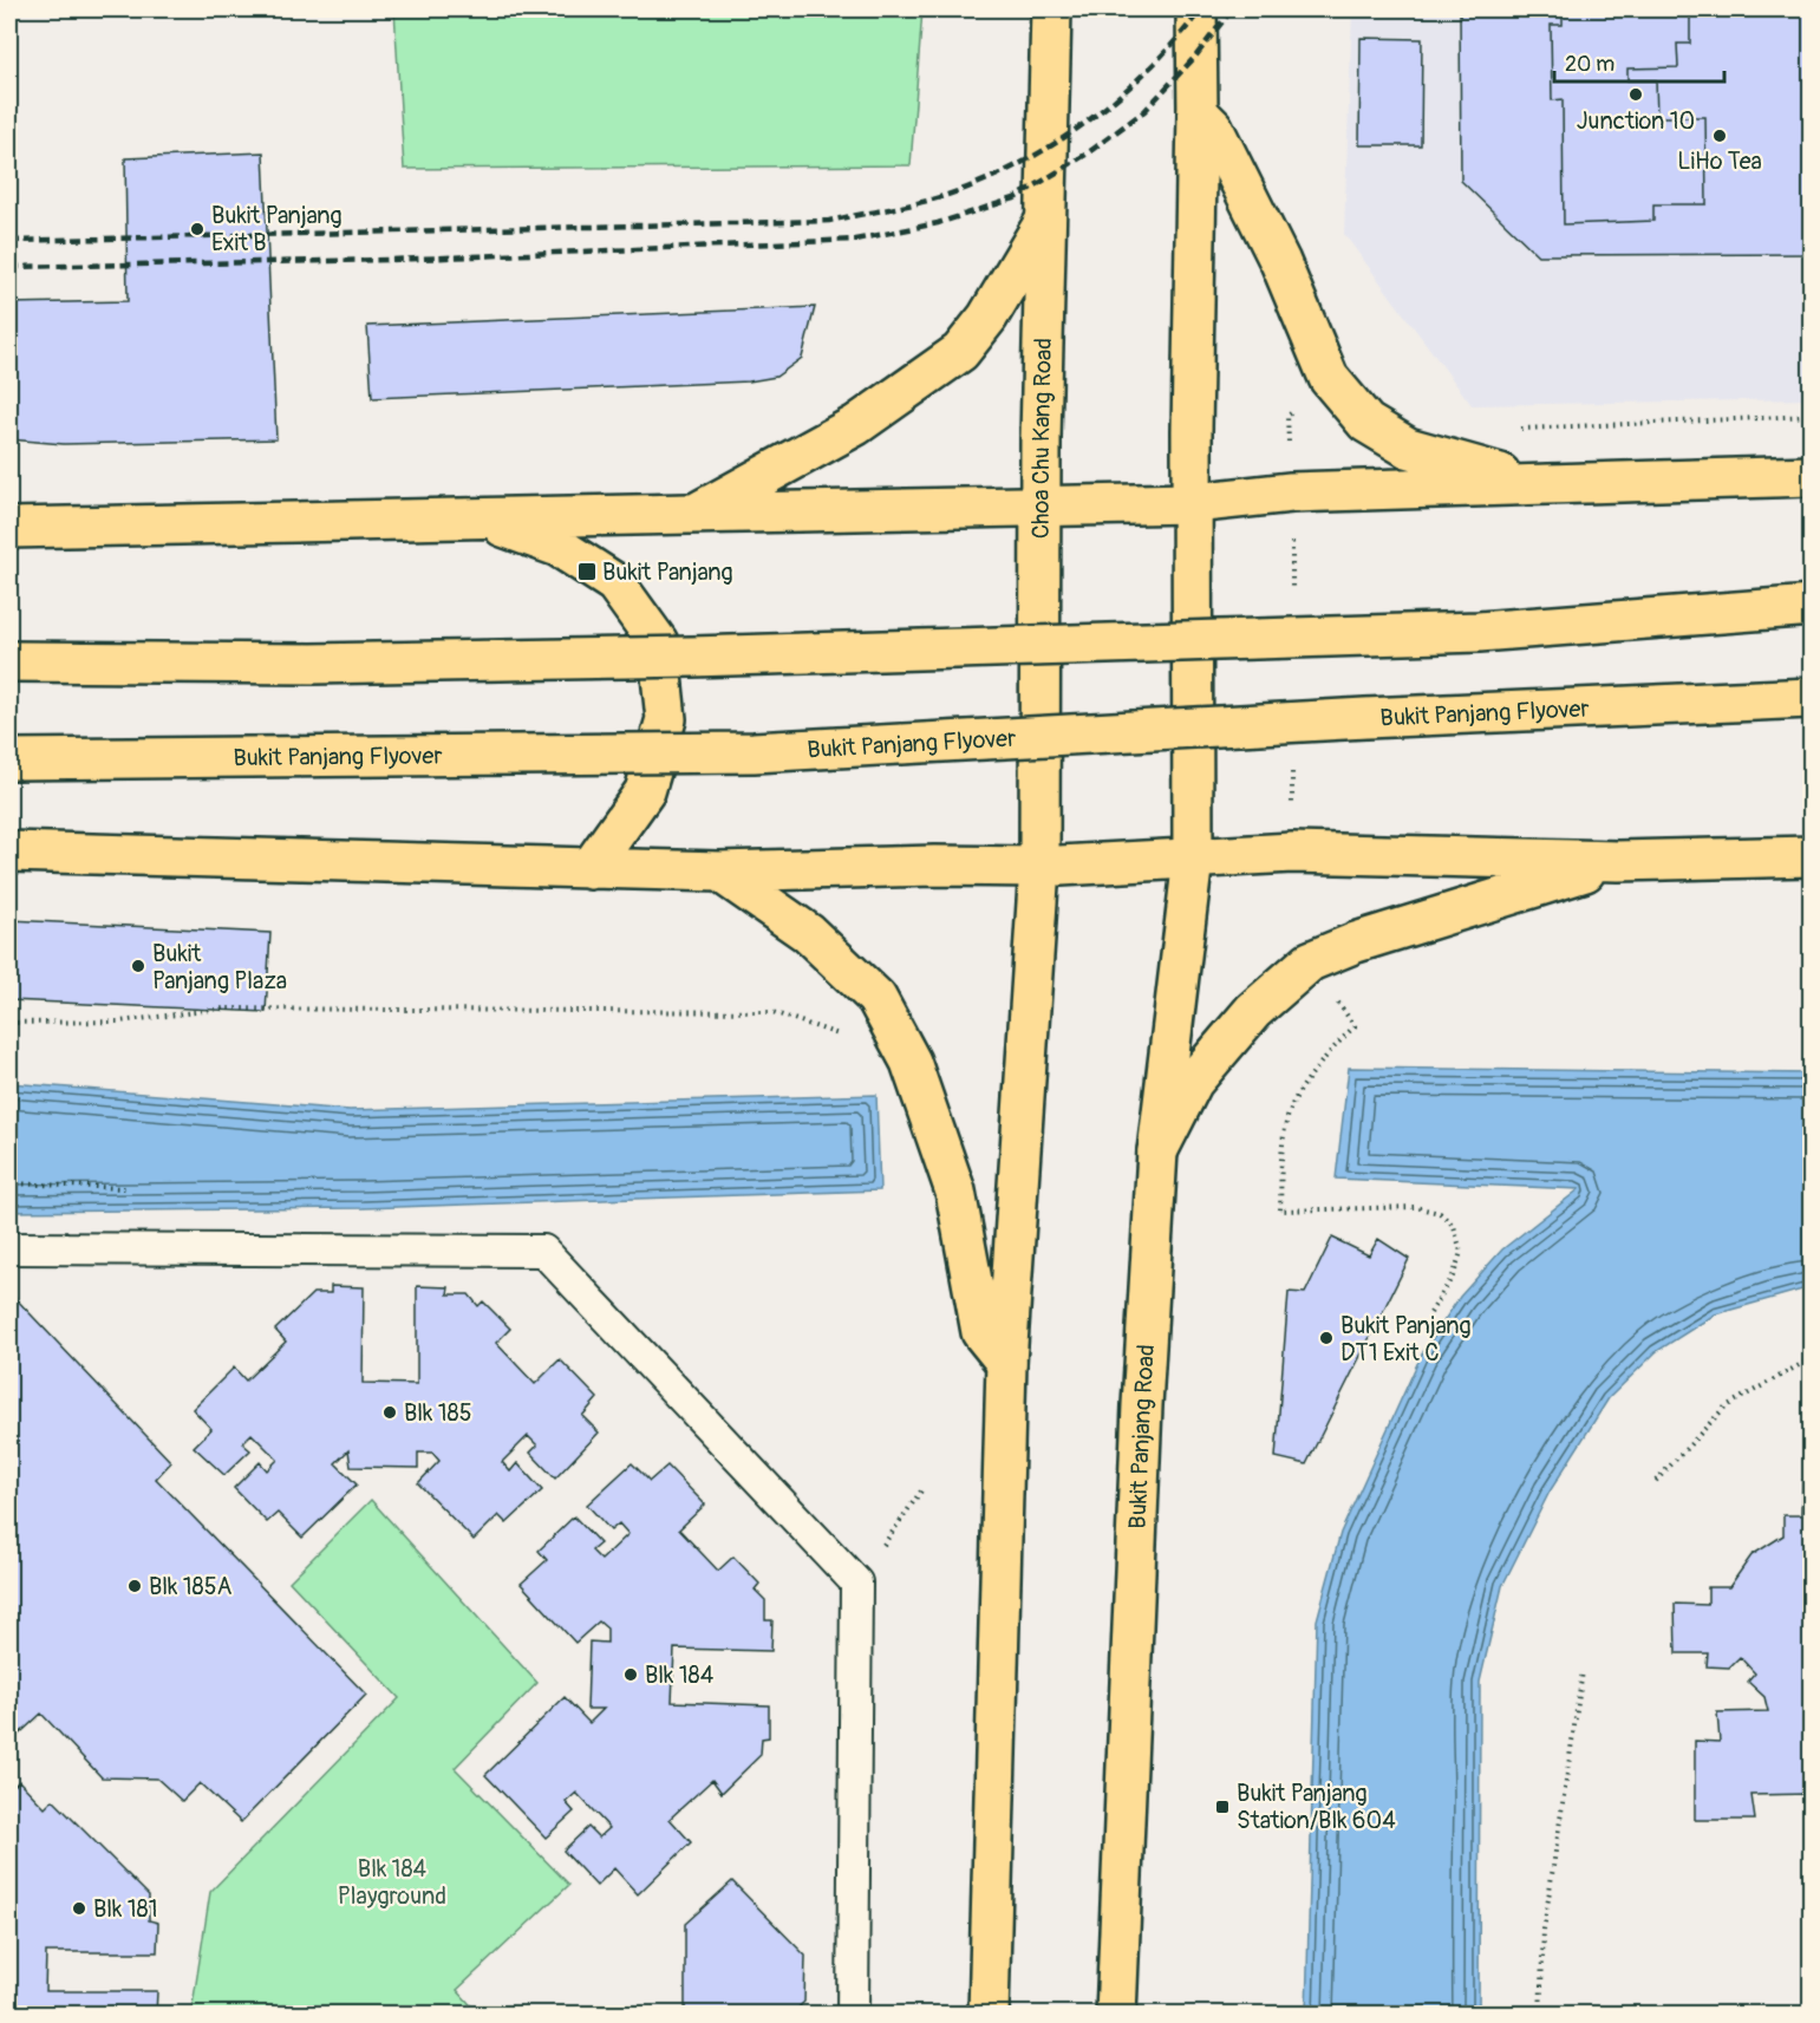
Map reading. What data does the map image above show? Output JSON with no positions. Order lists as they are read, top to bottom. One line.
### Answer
{"streets":{"main road":["Choa Chu Kang Road","Bukit Panjang Flyover","Bukit Panjang Road"]},"parks":["Blk 184 Playground"],"places":{"other":["Junction 10","LiHo Tea","Bukit Panjang Exit B","Bukit Panjang Plaza","Bukit Panjang DT1 Exit C","Blk 185","Blk 185A","Blk 184","Blk 181"],"transit":["Bukit Panjang","Bukit Panjang Station/Blk 604"]},"scale_bar":"20 m"}
